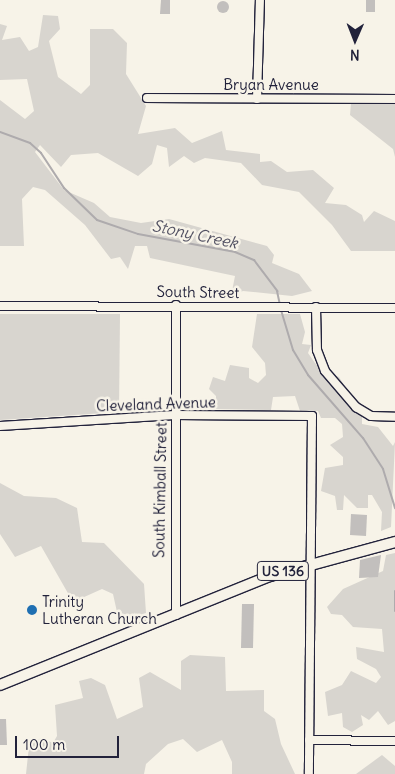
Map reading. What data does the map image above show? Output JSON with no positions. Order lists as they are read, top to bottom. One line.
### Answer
{"streets":{"main road":["US 136"],"street":["Bryan Avenue","South Street","Cleveland Avenue","South Kimball Street"]},"crossings":[["South Street","South Kimball Street"],["Cleveland Avenue","South Kimball Street"],["Cleveland Avenue","US 136"],["South Kimball Street","US 136"]],"water":["Stony Creek"],"places":["Trinity Lutheran Church"],"scale_bar":"100 m","north":"bottom"}
